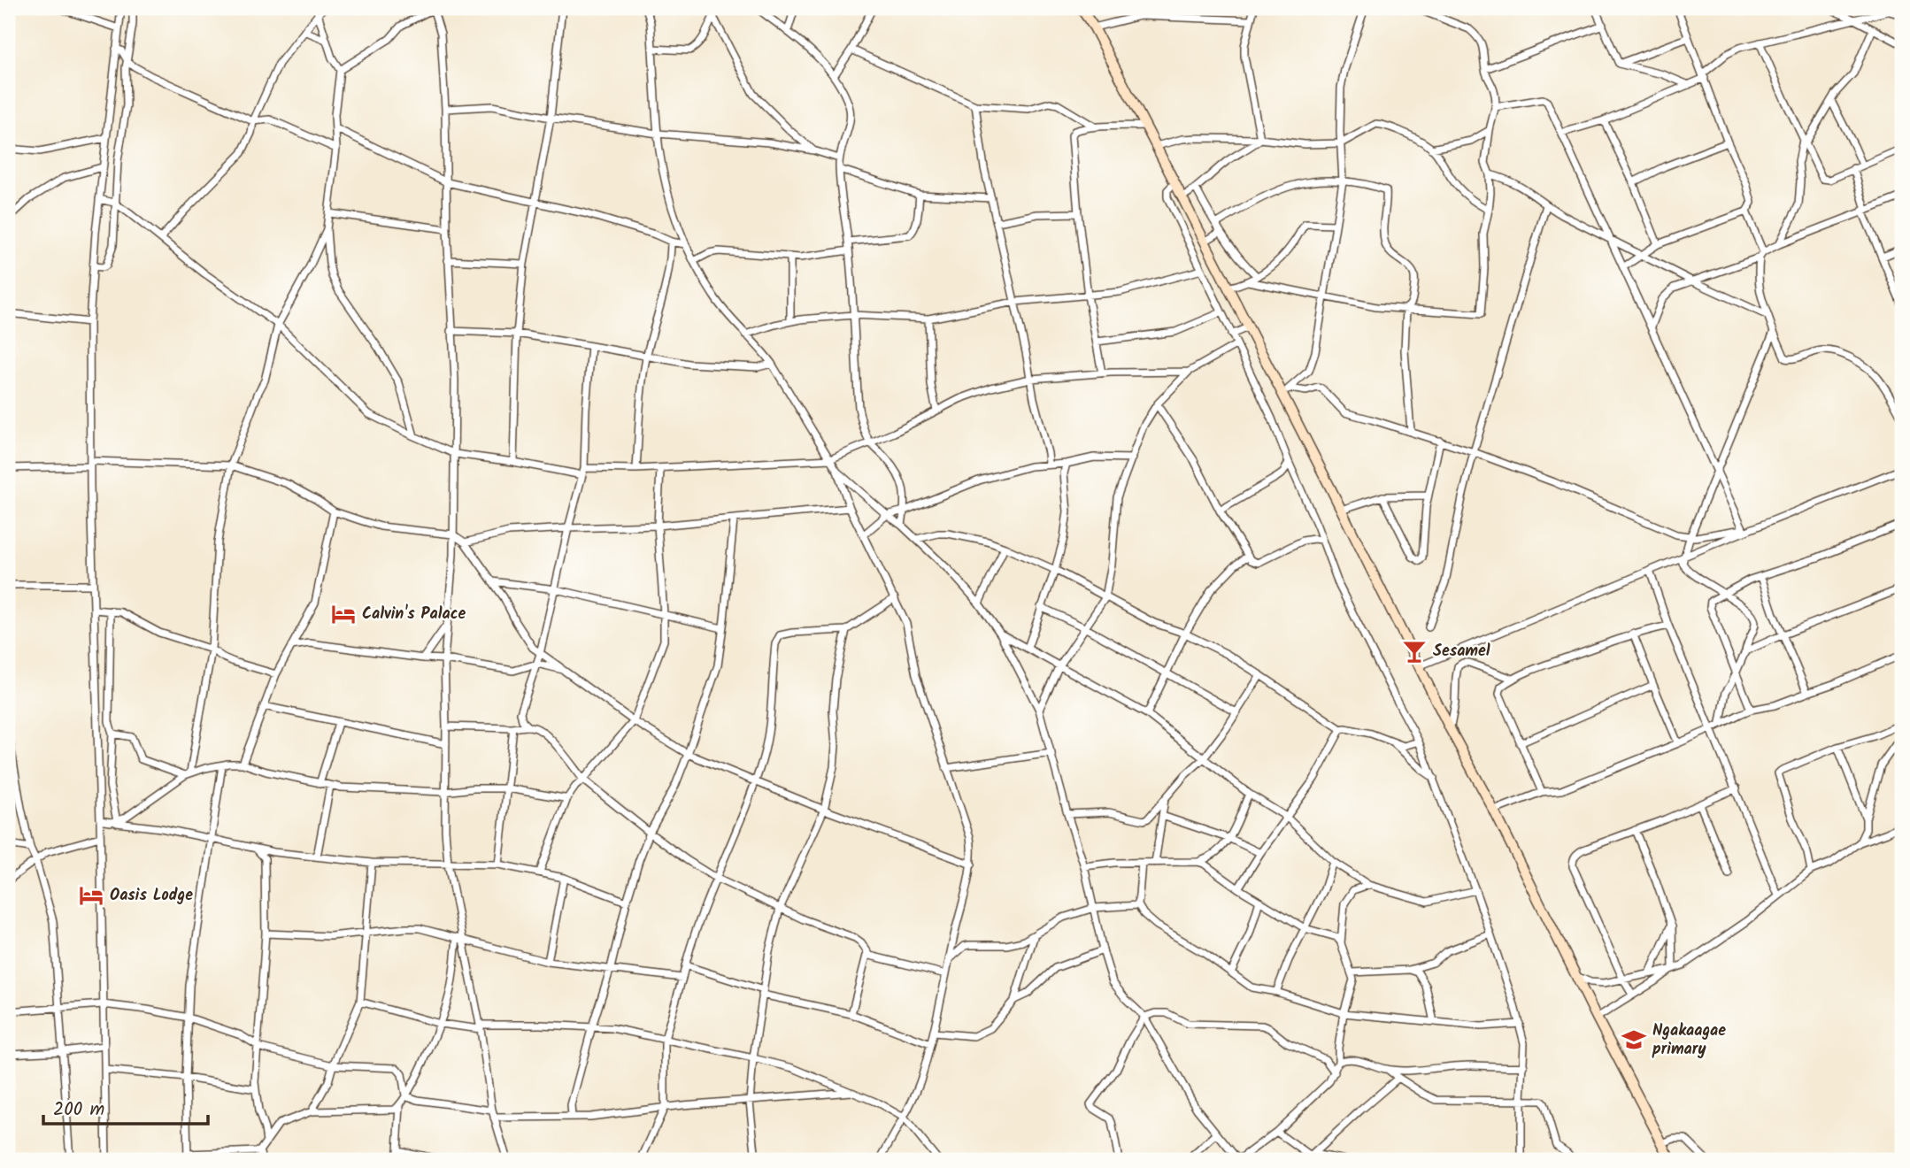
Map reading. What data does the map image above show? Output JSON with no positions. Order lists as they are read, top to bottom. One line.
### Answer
{"places":{"hotel":["Calvin's Palace","Oasis Lodge"],"bar":["Sesamel"],"school or university":["Ngakaagae primary"]},"scale_bar":"200 m"}
